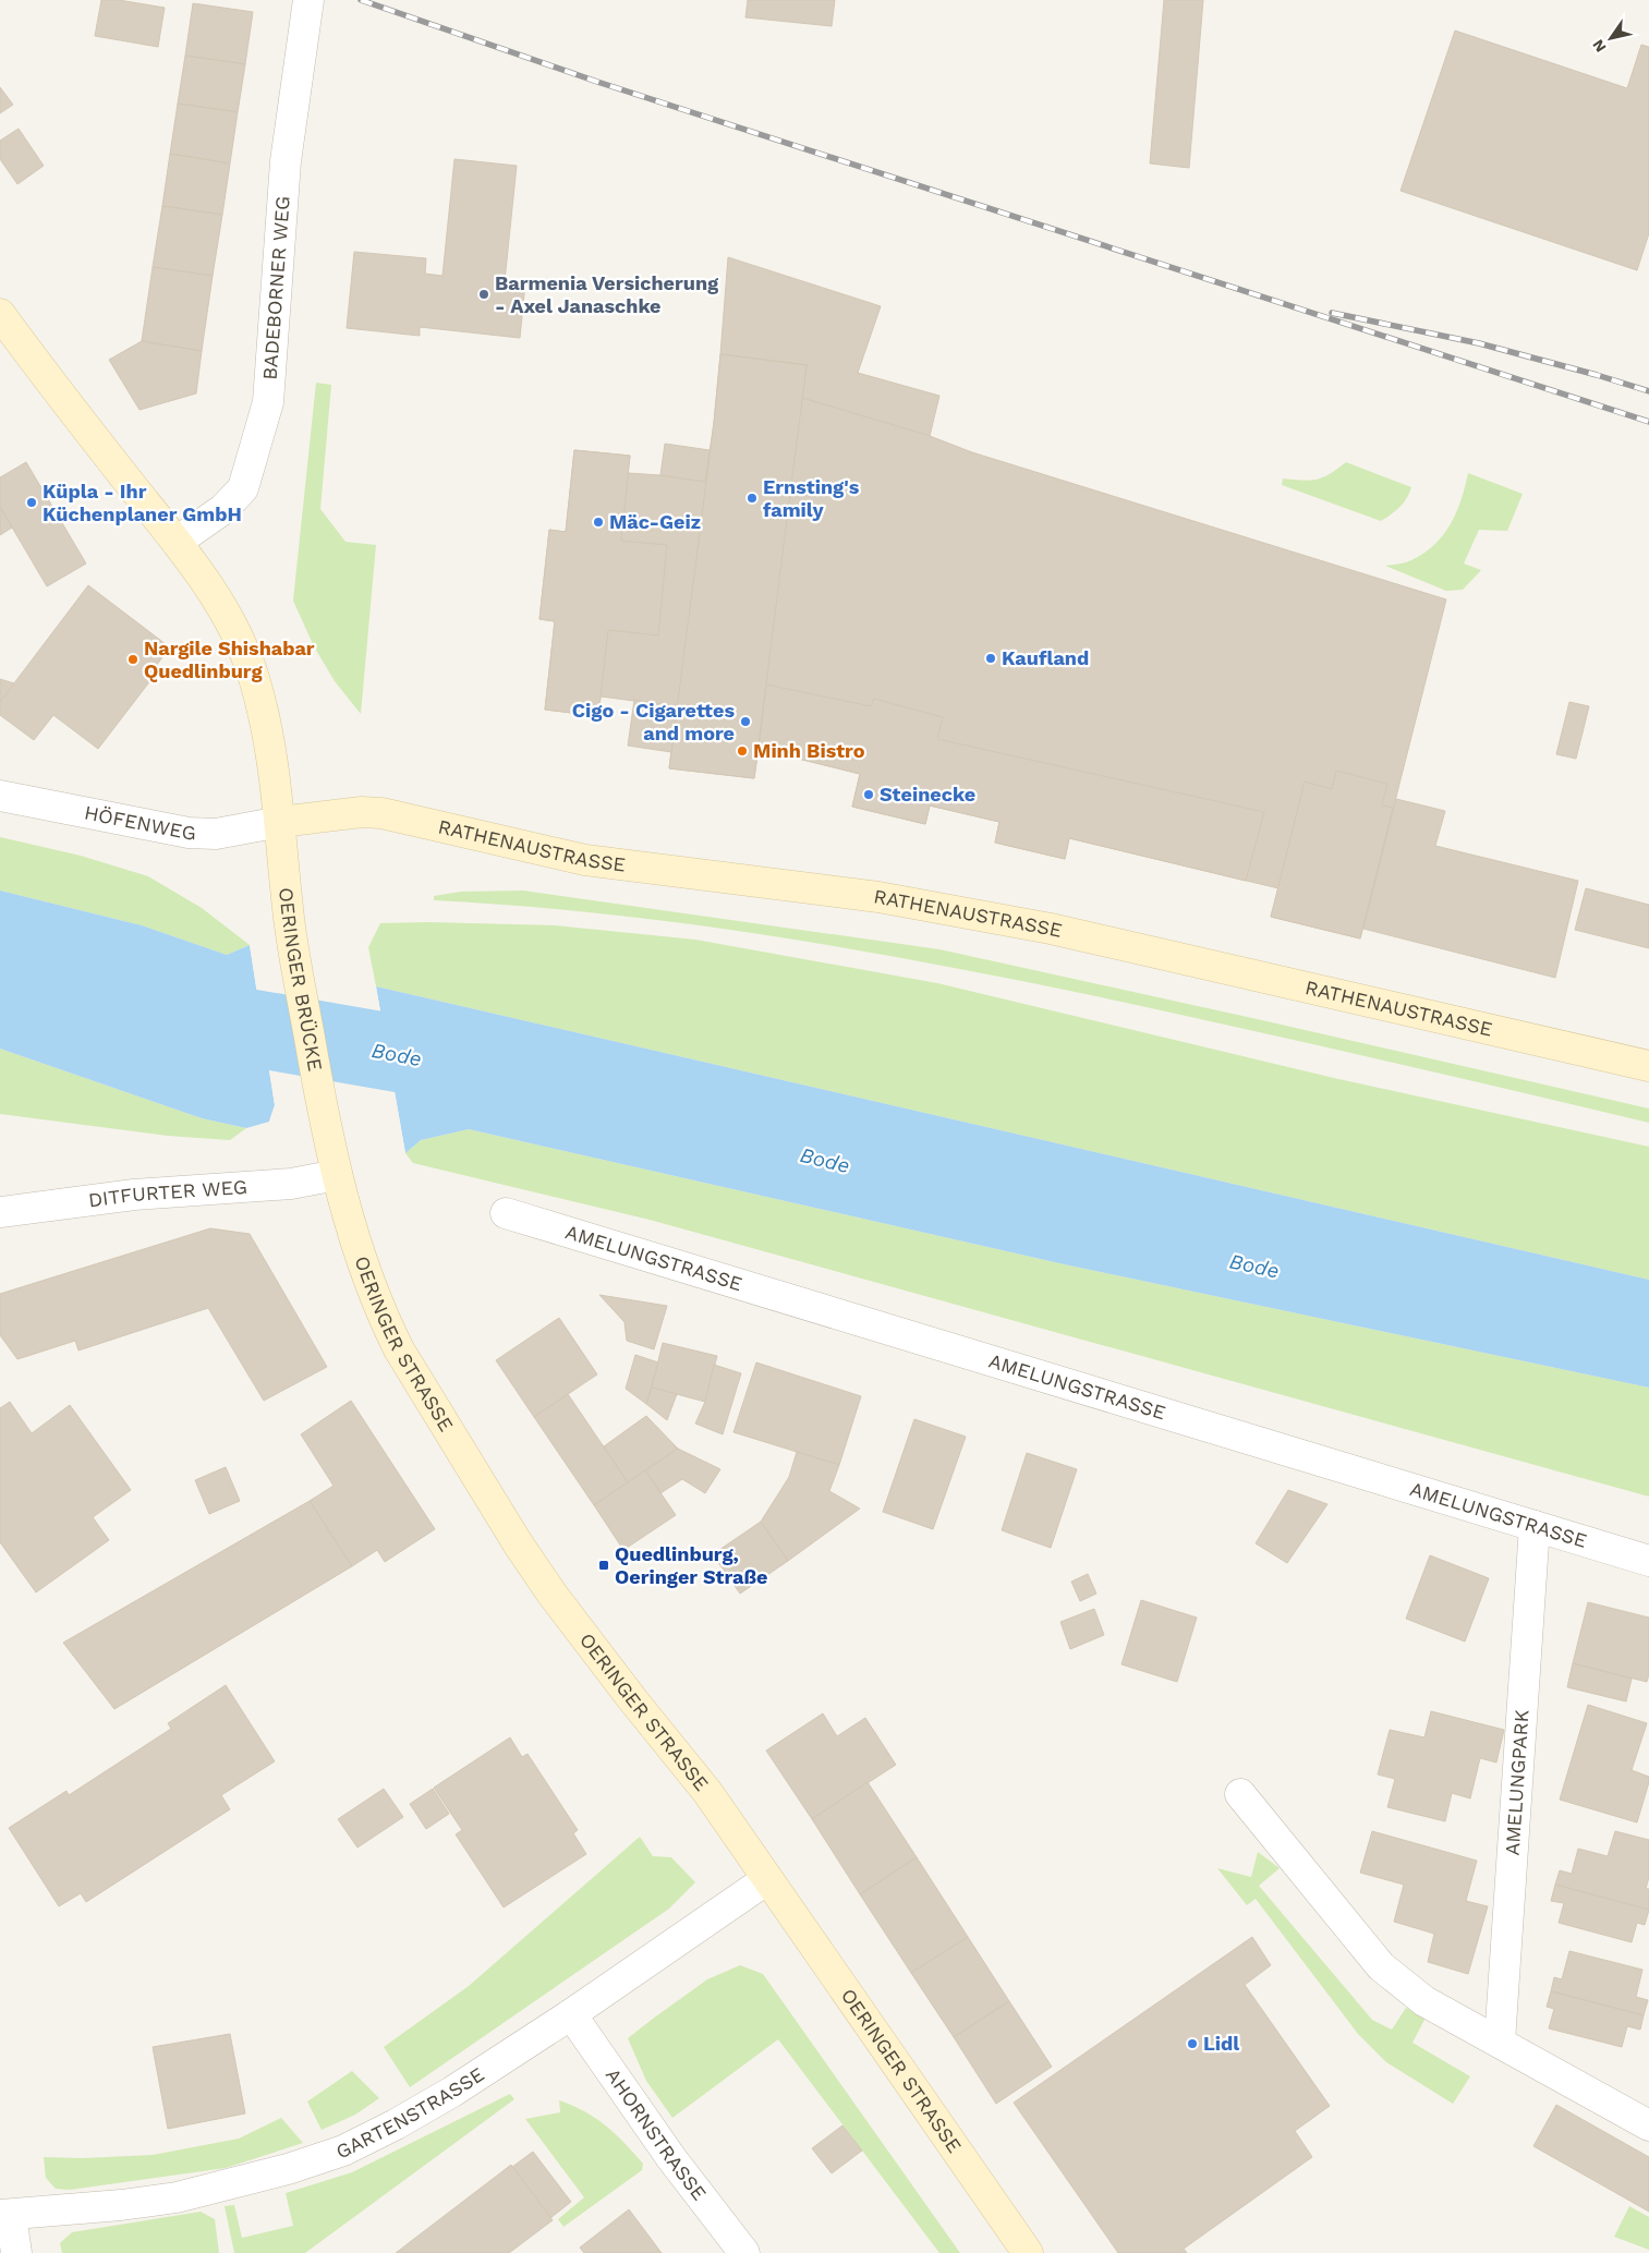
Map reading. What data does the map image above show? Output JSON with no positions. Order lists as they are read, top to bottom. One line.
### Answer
{"streets":{"main road":["RATHENAUSTRASSE","OERINGER BRÜCKE","OERINGER STRASSE"],"street":["BADEBORNER WEG","HÖFENWEG","DITFURTER WEG","AMELUNGSTRASSE","AMELUNGPARK","GARTENSTRASSE","AHORNSTRASSE"]},"crossings":[["BADEBORNER WEG","OERINGER BRÜCKE"],["HÖFENWEG","RATHENAUSTRASSE"],["HÖFENWEG","OERINGER BRÜCKE"],["RATHENAUSTRASSE","OERINGER BRÜCKE"],["OERINGER BRÜCKE","OERINGER STRASSE"],["DITFURTER WEG","OERINGER STRASSE"],["AMELUNGSTRASSE","AMELUNGPARK"],["OERINGER STRASSE","GARTENSTRASSE"],["GARTENSTRASSE","AHORNSTRASSE"]],"water":["Bode"],"places":{"other":["Barmenia Versicherung - Axel Janaschke","Ernsting's family","Küpla - Ihr Küchenplaner GmbH","Mäc-Geiz","Kaufland","Nargile Shishabar Quedlinburg","Cigo - Cigarettes and more","Minh Bistro","Steinecke","Lidl"],"transit":["Quedlinburg, Oeringer Straße"]},"north":"bottom left"}
